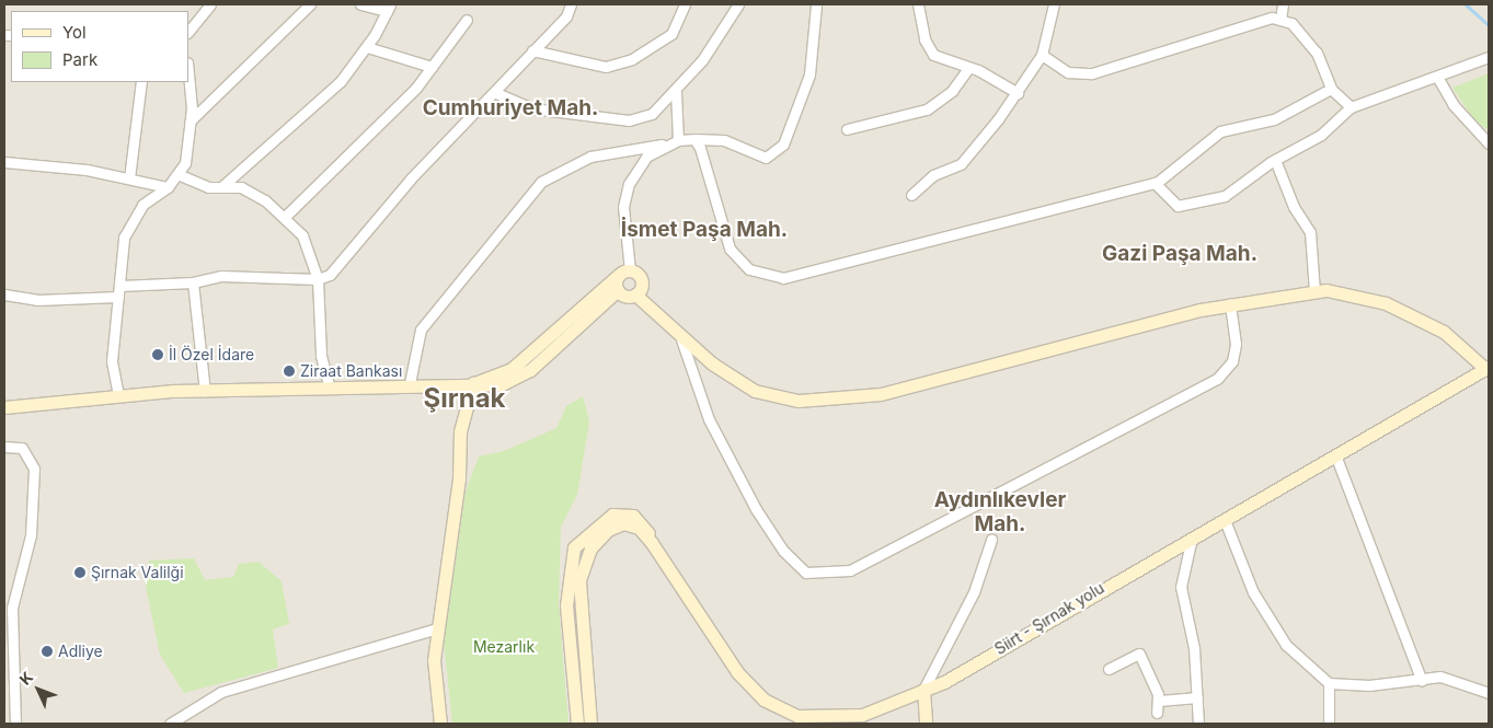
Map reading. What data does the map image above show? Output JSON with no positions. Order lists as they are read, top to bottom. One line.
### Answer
{"streets":{"street":["Siirt - Şırnak yolu"]},"districts":["Cumhuriyet Mah.","İsmet Paşa Mah.","Gazi Paşa Mah.","Şırnak","Aydınlıkevler Mah."],"parks":["Mezarlık"],"places":["İl Özel İdare","Ziraat Bankası","Şırnak Valilği","Adliye"],"legend":["Yol","Park"],"north":"top left"}
